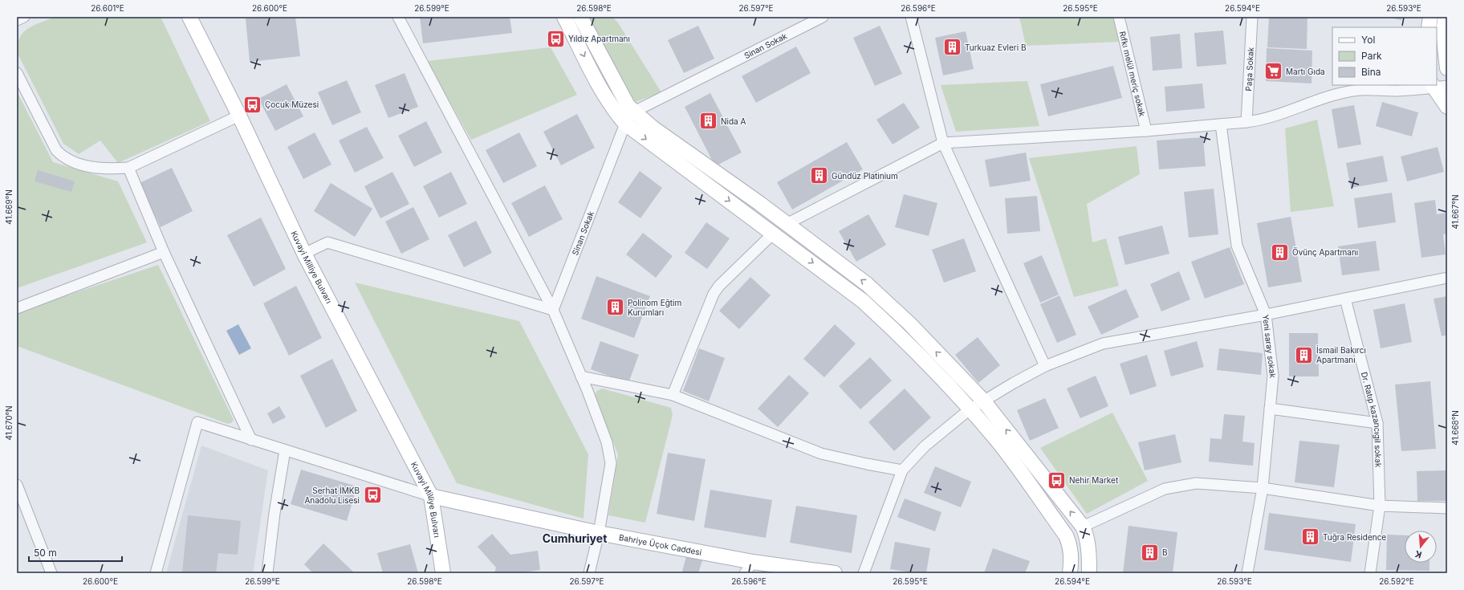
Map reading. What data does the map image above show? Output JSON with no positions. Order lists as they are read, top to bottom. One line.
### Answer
{"streets":{"main road":["Kuvayi Milliye Bulvarı","Bahriye Üçok Caddesi"],"street":["Sinan Sokak","Paşa Sokak","Rıfkı melül meriç sokak","Yeni saray sokak","Dr. Ratıp kazancıgil sokak"]},"crossings":[["Kuvayi Milliye Bulvarı","Bahriye Üçok Caddesi"]],"districts":["Cumhuriyet"],"places":{"bus stop":["Yıldız Apartmanı","Çocuk Müzesi","Nehir Market","Serhat İMKB Anadolu Lisesi"],"building":["Turkuaz Evleri B","Nida A","Gündüz Platinium","Övünç Apartmanı","Polinom Eğtim Kurumları","İsmail Bakırcı Apartmanı","Tuğra Residence","B"],"supermarket":["Martı Gıda"]},"legend":["Yol","Park","Bina"],"scale_bar":"50 m","north":"bottom","coordinates":["26.601°E","26.600°E","26.599°E","26.598°E","26.597°E","26.596°E","26.595°E","26.594°E","26.593°E","41.669°N","41.667°N","41.670°N","41.668°N","26.592°E"]}
